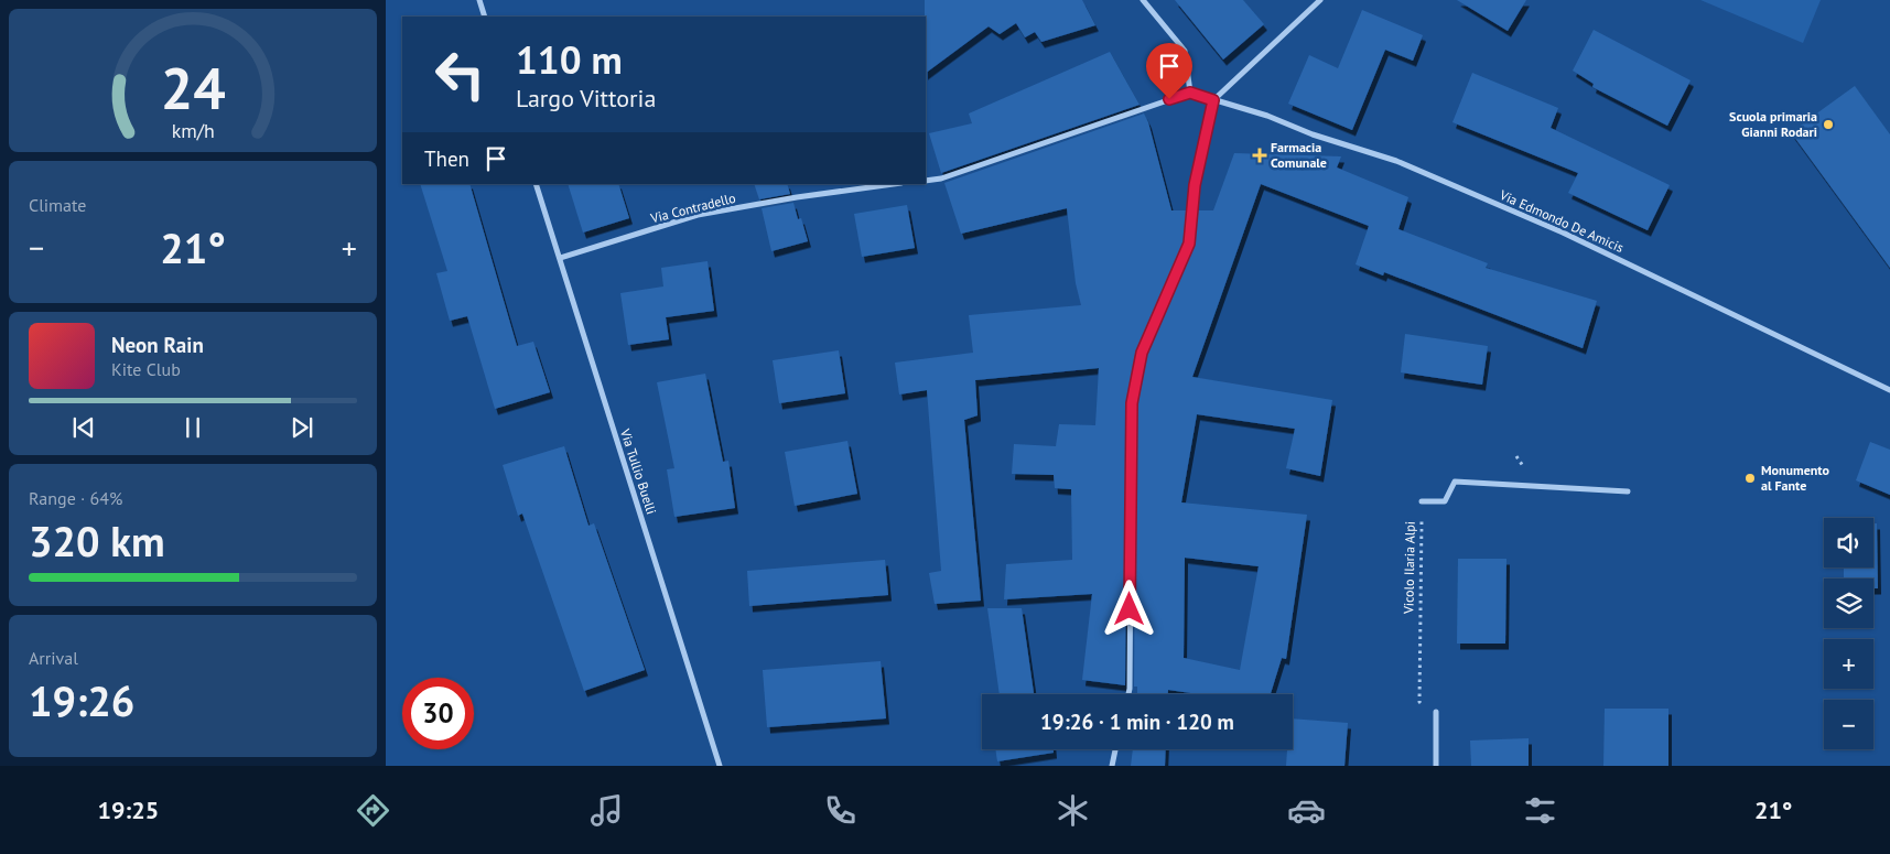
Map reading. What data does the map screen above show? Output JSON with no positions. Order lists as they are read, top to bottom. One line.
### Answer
{"streets":{"street":["Via Contradello","Via Edmondo De Amicis","Via Tullio Buelli","Vicolo Ilaria Alpi"]},"crossings":[["Via Contradello","Via Tullio Buelli"]],"places":{"other":["Scuola primaria Gianni Rodari","Monumento al Fante"],"health":["Farmacia Comunale"]},"page":{"turn":["110 m","Largo Vittoria"],"then":"Then","tile":["Climate",["Range · 64%","320 km"],["Arrival","19:26"]],"heat":["−","21°","+"],"song":["Neon Rain","Kite Club"],"map_buttons":["+","−"],"limit":"30","trip":"19:26 · 1 min · 120 m","tabs":["19:25","21°"],"gauge":["24","km/h"]}}
